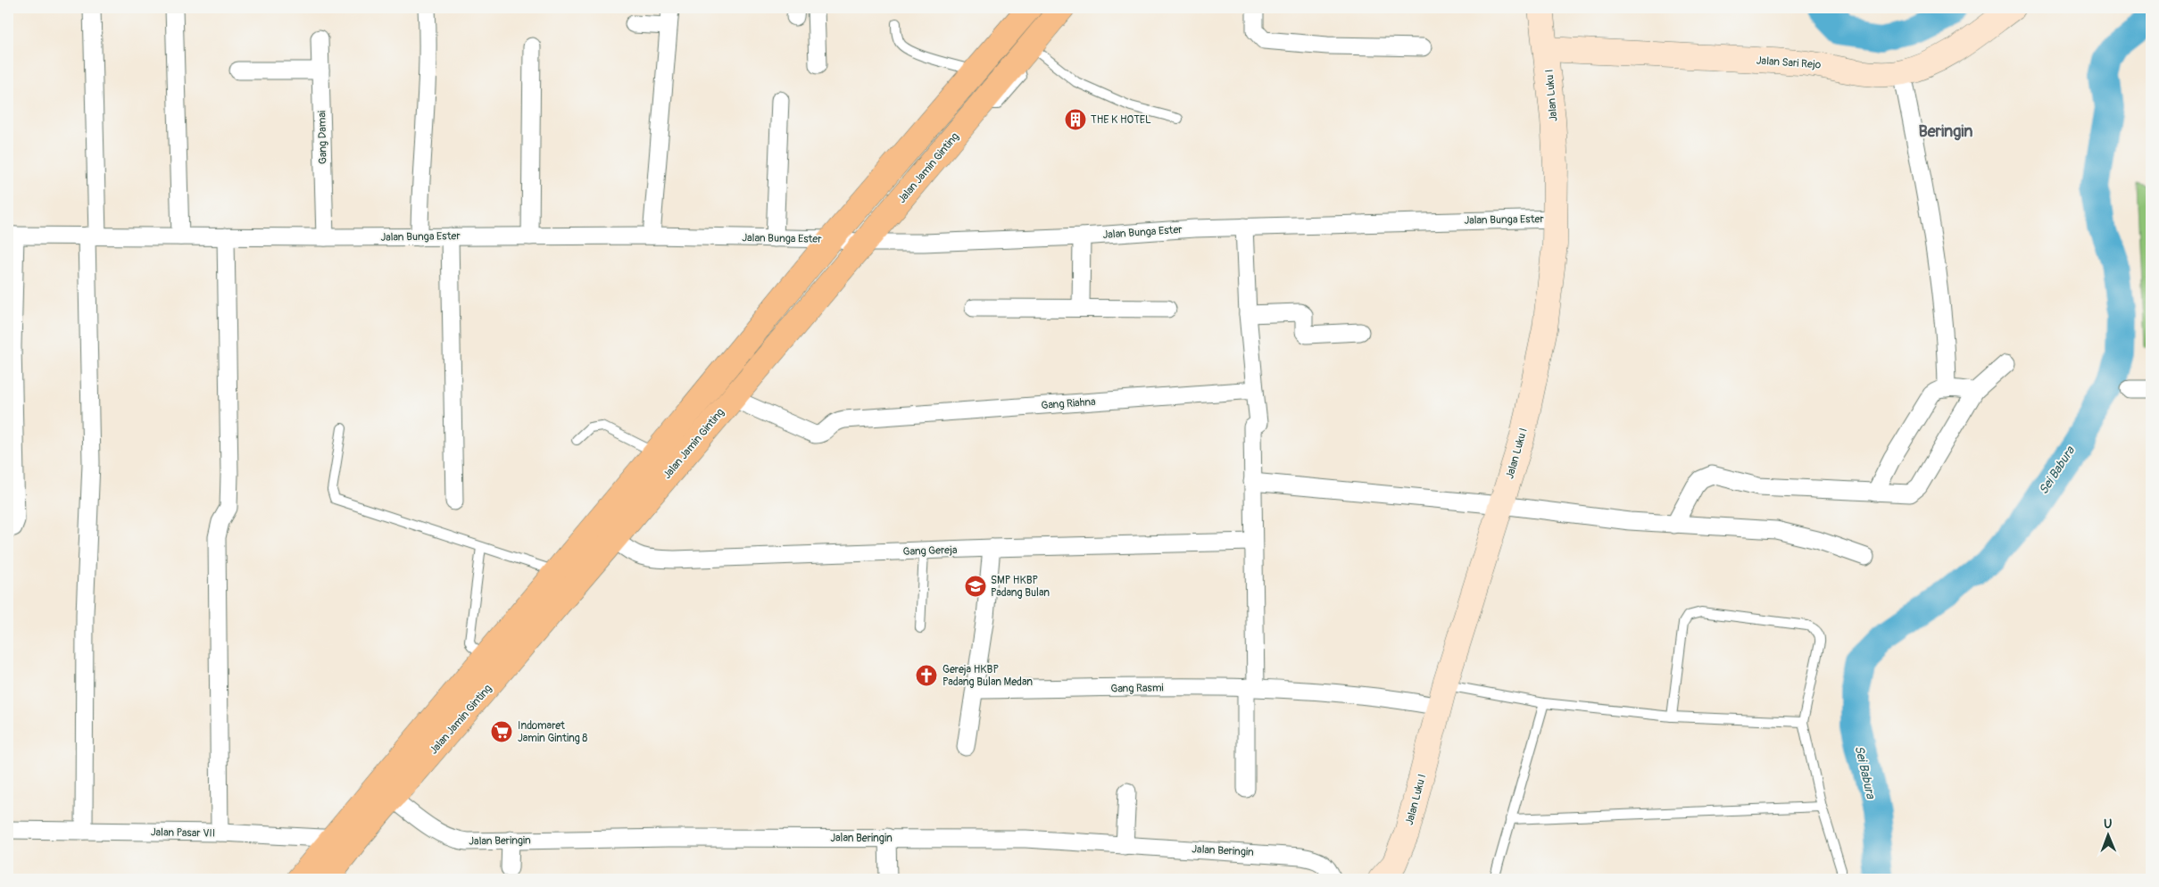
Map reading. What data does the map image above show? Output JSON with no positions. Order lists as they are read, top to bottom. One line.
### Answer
{"streets":{"main road":["Jalan Jamin Ginting"],"street":["Jalan Sari Rejo","Jalan Luku I","Gang Damai","Jalan Bunga Ester","Gang Riahna","Gang Gereja","Gang Rasmi","Jalan Pasar VII","Jalan Beringin"]},"crossings":[["Jalan Sari Rejo","Jalan Luku I"],["Jalan Luku I","Jalan Bunga Ester"],["Jalan Luku I","Gang Rasmi"],["Gang Damai","Jalan Bunga Ester"],["Jalan Jamin Ginting","Jalan Bunga Ester"],["Jalan Jamin Ginting","Gang Riahna"],["Jalan Jamin Ginting","Gang Gereja"],["Jalan Jamin Ginting","Jalan Pasar VII"],["Jalan Jamin Ginting","Jalan Beringin"]],"districts":["Beringin"],"water":["Sei Babura"],"places":{"building":["THE K HOTEL"],"school or university":["SMP HKBP Padang Bulan"],"church":["Gereja HKBP Padang Bulan Medan"],"supermarket":["Indomaret Jamin Ginting 8"]},"north":"top"}
